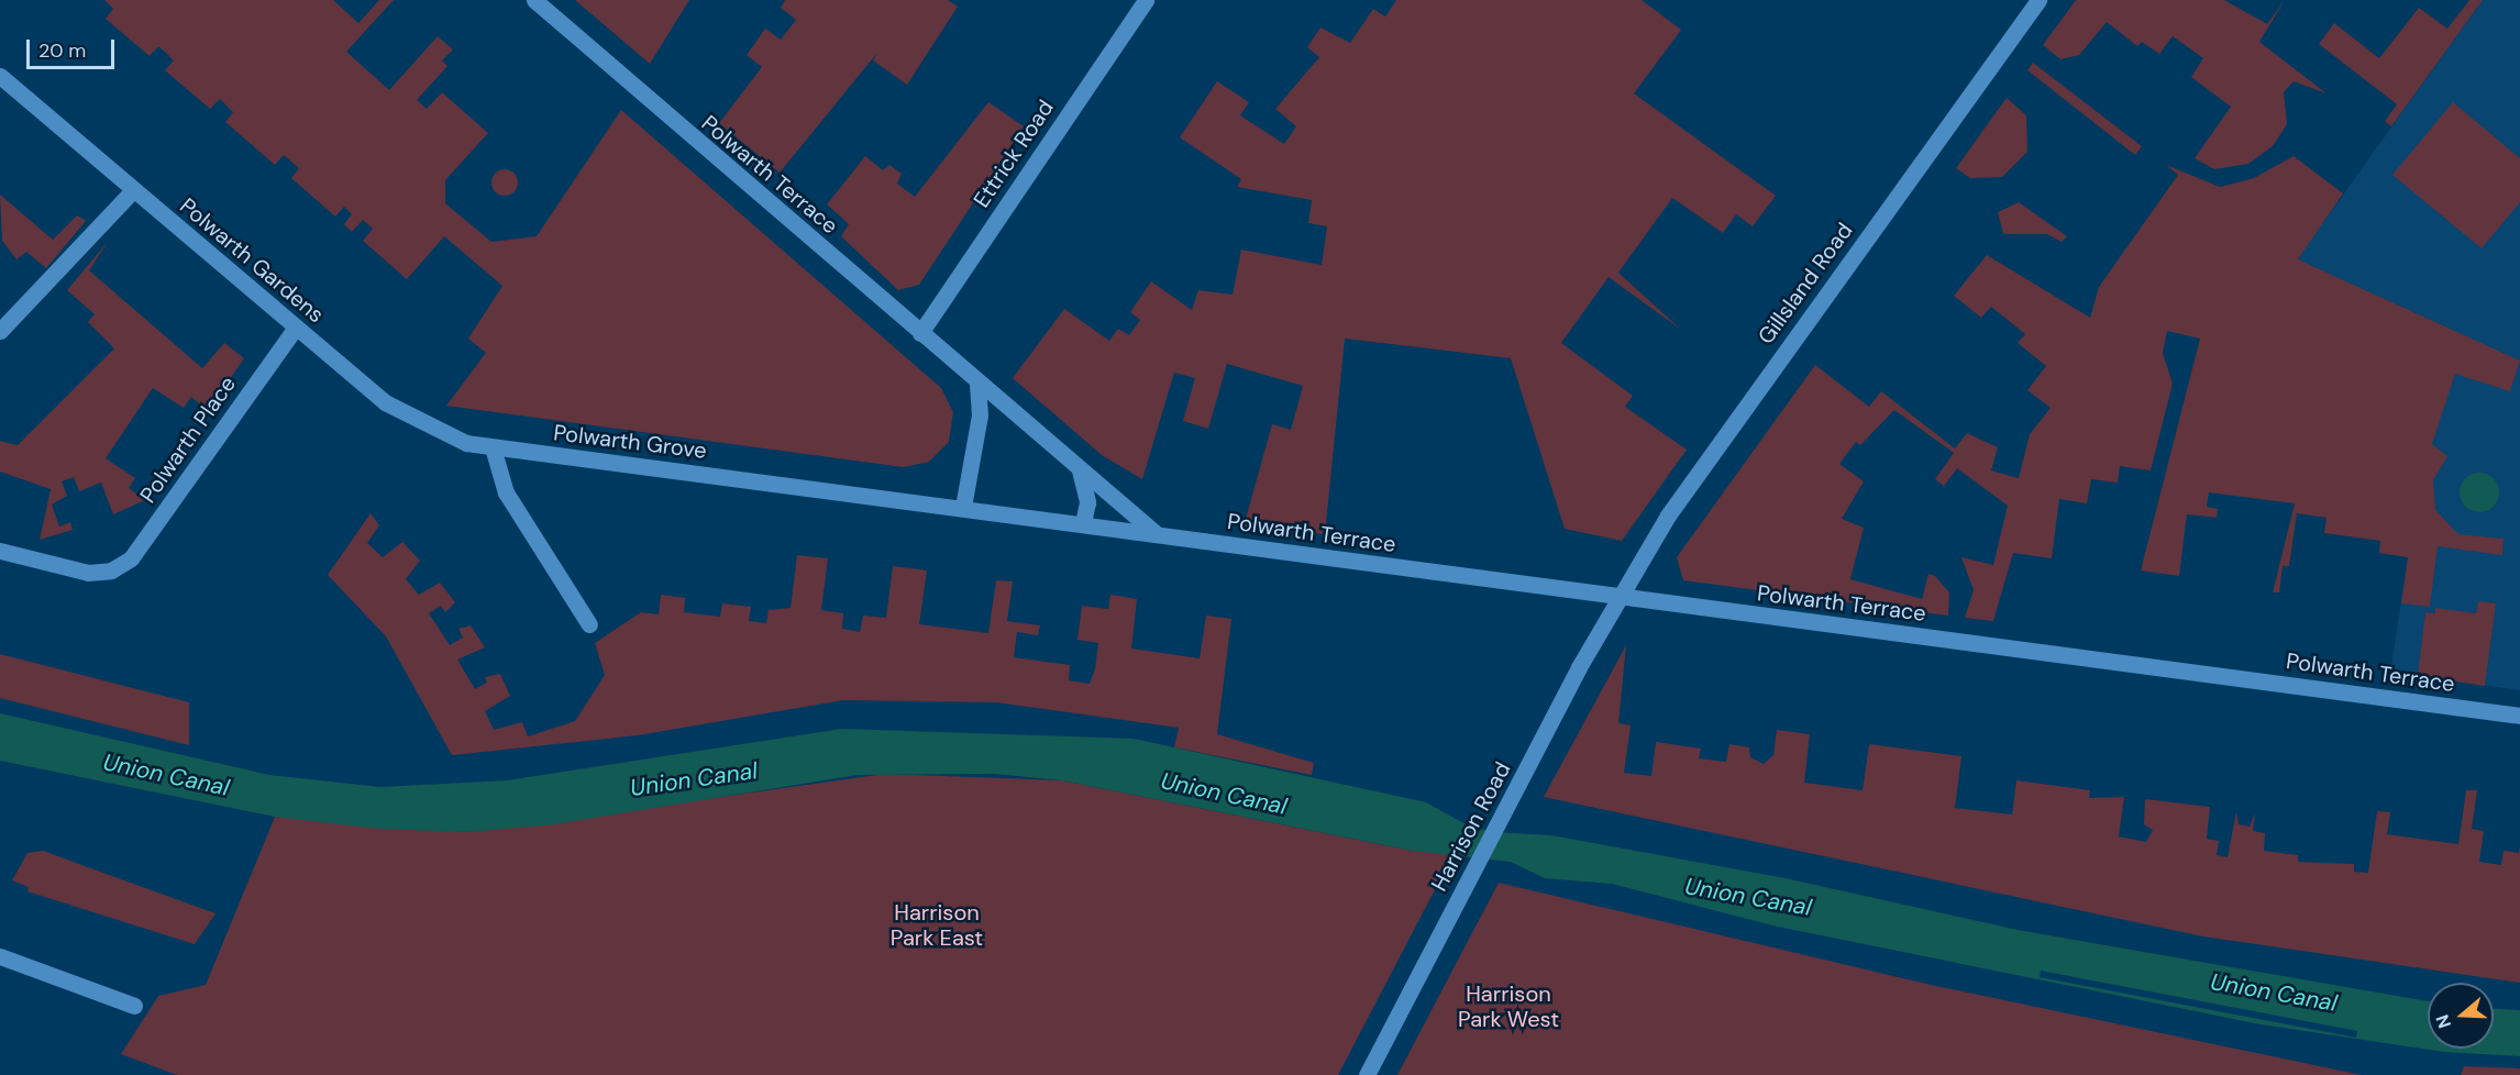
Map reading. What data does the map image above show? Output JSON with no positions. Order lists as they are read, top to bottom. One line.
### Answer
{"streets":{"street":["Ettrick Road","Polwarth Terrace","Polwarth Gardens","Gillsland Road","Polwarth Place","Polwarth Grove","Harrison Road"]},"crossings":[["Ettrick Road","Polwarth Terrace"],["Polwarth Terrace","Gillsland Road"],["Polwarth Terrace","Polwarth Grove"],["Polwarth Terrace","Harrison Road"],["Polwarth Gardens","Polwarth Place"],["Polwarth Gardens","Polwarth Grove"],["Gillsland Road","Harrison Road"]],"water":["Union Canal"],"parks":["Harrison Park East","Harrison Park West"],"scale_bar":"20 m","north":"left"}
